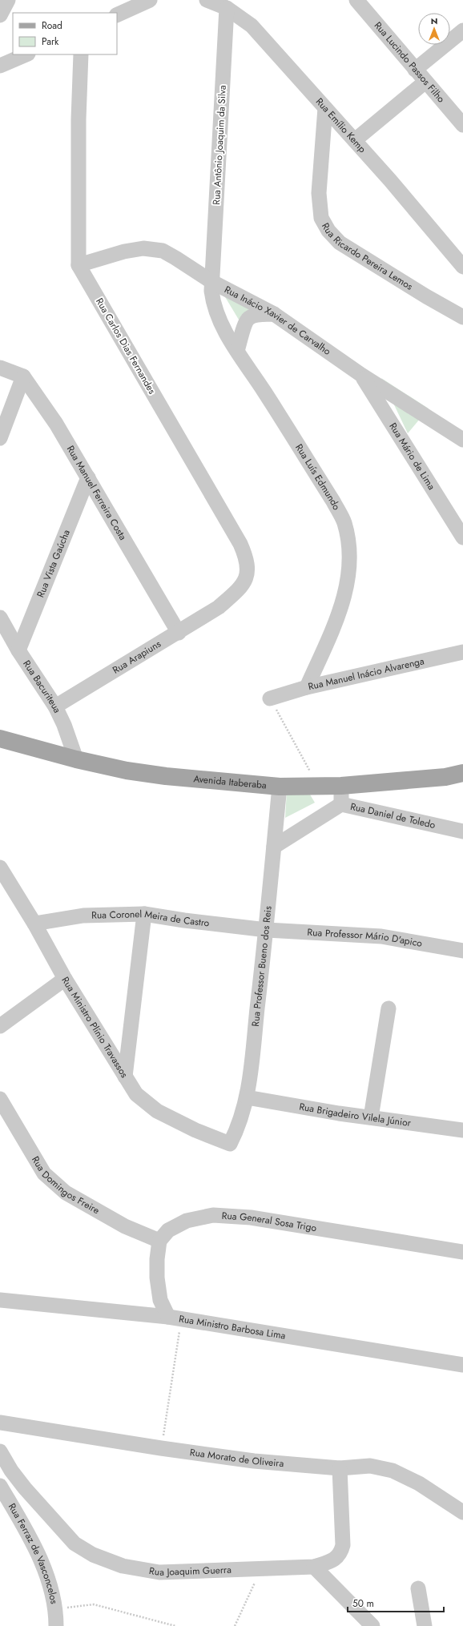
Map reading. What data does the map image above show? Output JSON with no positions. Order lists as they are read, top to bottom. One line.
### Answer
{"streets":{"main road":["Avenida Itaberaba"],"street":["Rua Lucindo Passos Filho","Rua Emílio Kemp","Rua Antônio Joaquim da Silva","Rua Ricardo Pereira Lemos","Rua Inácio Xavier de Carvalho","Rua Carlos Dias Fernandes","Rua Mário de Lima","Rua Luís Edmundo","Rua Manuel Ferreira Costa","Rua Vista Gaúcha","Rua Arapiuns","Rua Manuel Inácio Alvarenga","Rua Bacuriteua","Rua Daniel de Toledo","Rua Coronel Meira de Castro","Rua Professor Mário D'apico","Rua Professor Bueno dos Reis","Rua Ministro Plínio Travassos","Rua Brigadeiro Vilela Júnior","Rua Domingos Freire","Rua General Sosa Trigo","Rua Ministro Barbosa Lima","Rua Morato de Oliveira","Rua Ferraz de Vasconcelos","Rua Joaquim Guerra"]},"crossings":[["Rua Emílio Kemp","Rua Antônio Joaquim da Silva"],["Rua Emílio Kemp","Rua Ricardo Pereira Lemos"],["Rua Antônio Joaquim da Silva","Rua Inácio Xavier de Carvalho"],["Rua Antônio Joaquim da Silva","Rua Luís Edmundo"],["Rua Inácio Xavier de Carvalho","Rua Carlos Dias Fernandes"],["Rua Inácio Xavier de Carvalho","Rua Mário de Lima"],["Rua Inácio Xavier de Carvalho","Rua Luís Edmundo"],["Rua Carlos Dias Fernandes","Rua Arapiuns"],["Rua Luís Edmundo","Rua Manuel Inácio Alvarenga"],["Rua Manuel Ferreira Costa","Rua Vista Gaúcha"],["Rua Manuel Ferreira Costa","Rua Arapiuns"],["Rua Vista Gaúcha","Rua Bacuriteua"],["Rua Arapiuns","Rua Bacuriteua"],["Rua Bacuriteua","Avenida Itaberaba"],["Avenida Itaberaba","Rua Daniel de Toledo"],["Avenida Itaberaba","Rua Professor Bueno dos Reis"],["Rua Coronel Meira de Castro","Rua Professor Mário D'apico"],["Rua Coronel Meira de Castro","Rua Professor Bueno dos Reis"],["Rua Coronel Meira de Castro","Rua Ministro Plínio Travassos"],["Rua Professor Mário D'apico","Rua Professor Bueno dos Reis"],["Rua Professor Bueno dos Reis","Rua Ministro Plínio Travassos"],["Rua Professor Bueno dos Reis","Rua Brigadeiro Vilela Júnior"],["Rua Domingos Freire","Rua General Sosa Trigo"],["Rua Morato de Oliveira","Rua Joaquim Guerra"]],"legend":["Road","Park"],"scale_bar":"50 m","north":"top"}
